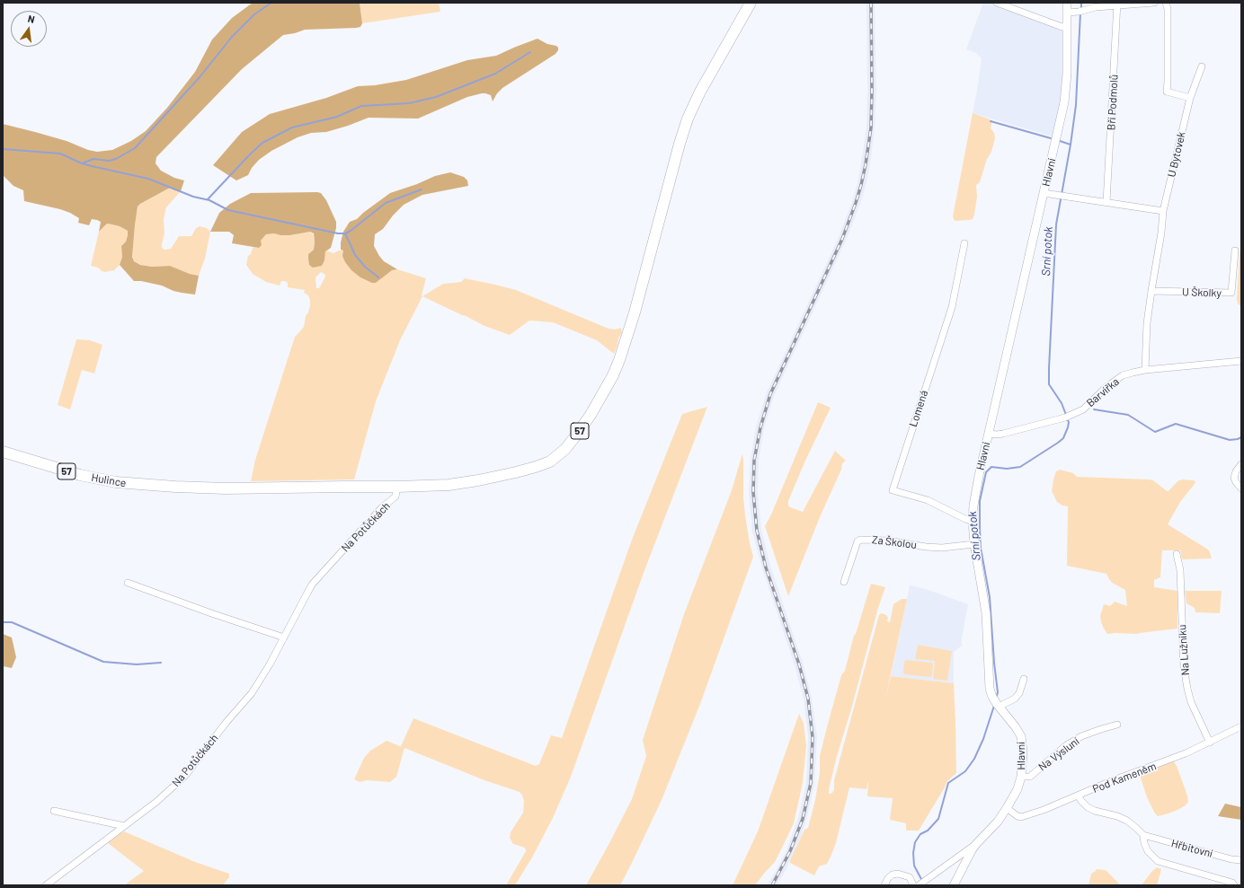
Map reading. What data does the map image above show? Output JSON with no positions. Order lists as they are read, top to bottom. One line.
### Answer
{"streets":{"main road":["57","Hulince"],"street":["Bří Podmolů","U Bytovek","Hlavní","U Školky","Barvířka","Lomená","Na Potůčkách","Za Školou","Na Lužníku","Na Výsluní","Pod Kameněm","Hřbitovní"]},"crossings":[["Hlavní","Barvířka"],["Hlavní","Lomená"],["Hlavní","Za Školou"],["Hlavní","Na Výsluní"],["Hlavní","Pod Kameněm"],["57","Hulince"],["57","Na Potůčkách"],["Hulince","Na Potůčkách"],["Na Lužníku","Pod Kameněm"]],"water":["Srní potok"],"north":"top"}
